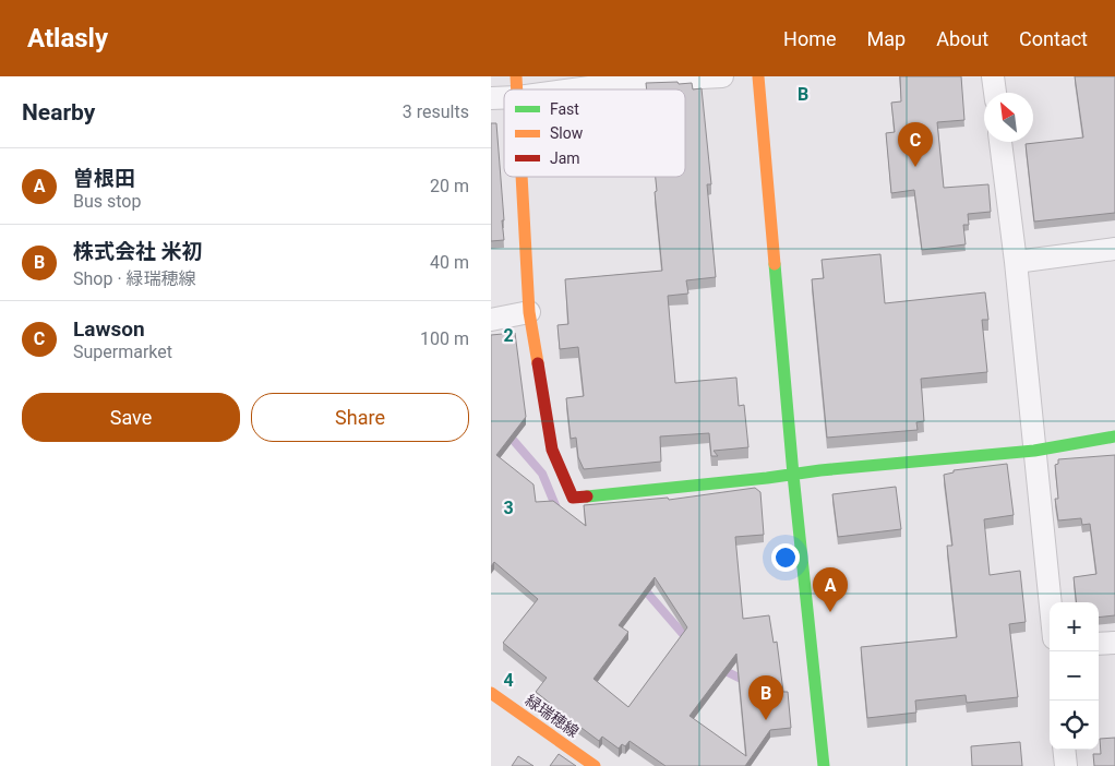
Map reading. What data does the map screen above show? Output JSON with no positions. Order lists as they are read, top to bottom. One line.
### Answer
{"streets":{"street":["緑瑞穂線"]},"legend":["Fast","Slow","Jam"],"north":"top left","page":{"header":"Atlasly","nav":["Home","Map","About","Contact"],"heading":["Nearby","3 results"],"pins":["C","A","B"],"list":[{"mark":"A","name":"曽根田","note":"Bus stop","value":"20 m"},{"mark":"B","name":"株式会社 米初","note":"Shop · 緑瑞穂線","value":"40 m"},{"mark":"C","name":"Lawson","note":"Supermarket","value":"100 m"}],"buttons":["Save","Share"],"map_buttons":["+","−"]},"grid":{"columns":["B"],"rows":["2","3","4"]}}
